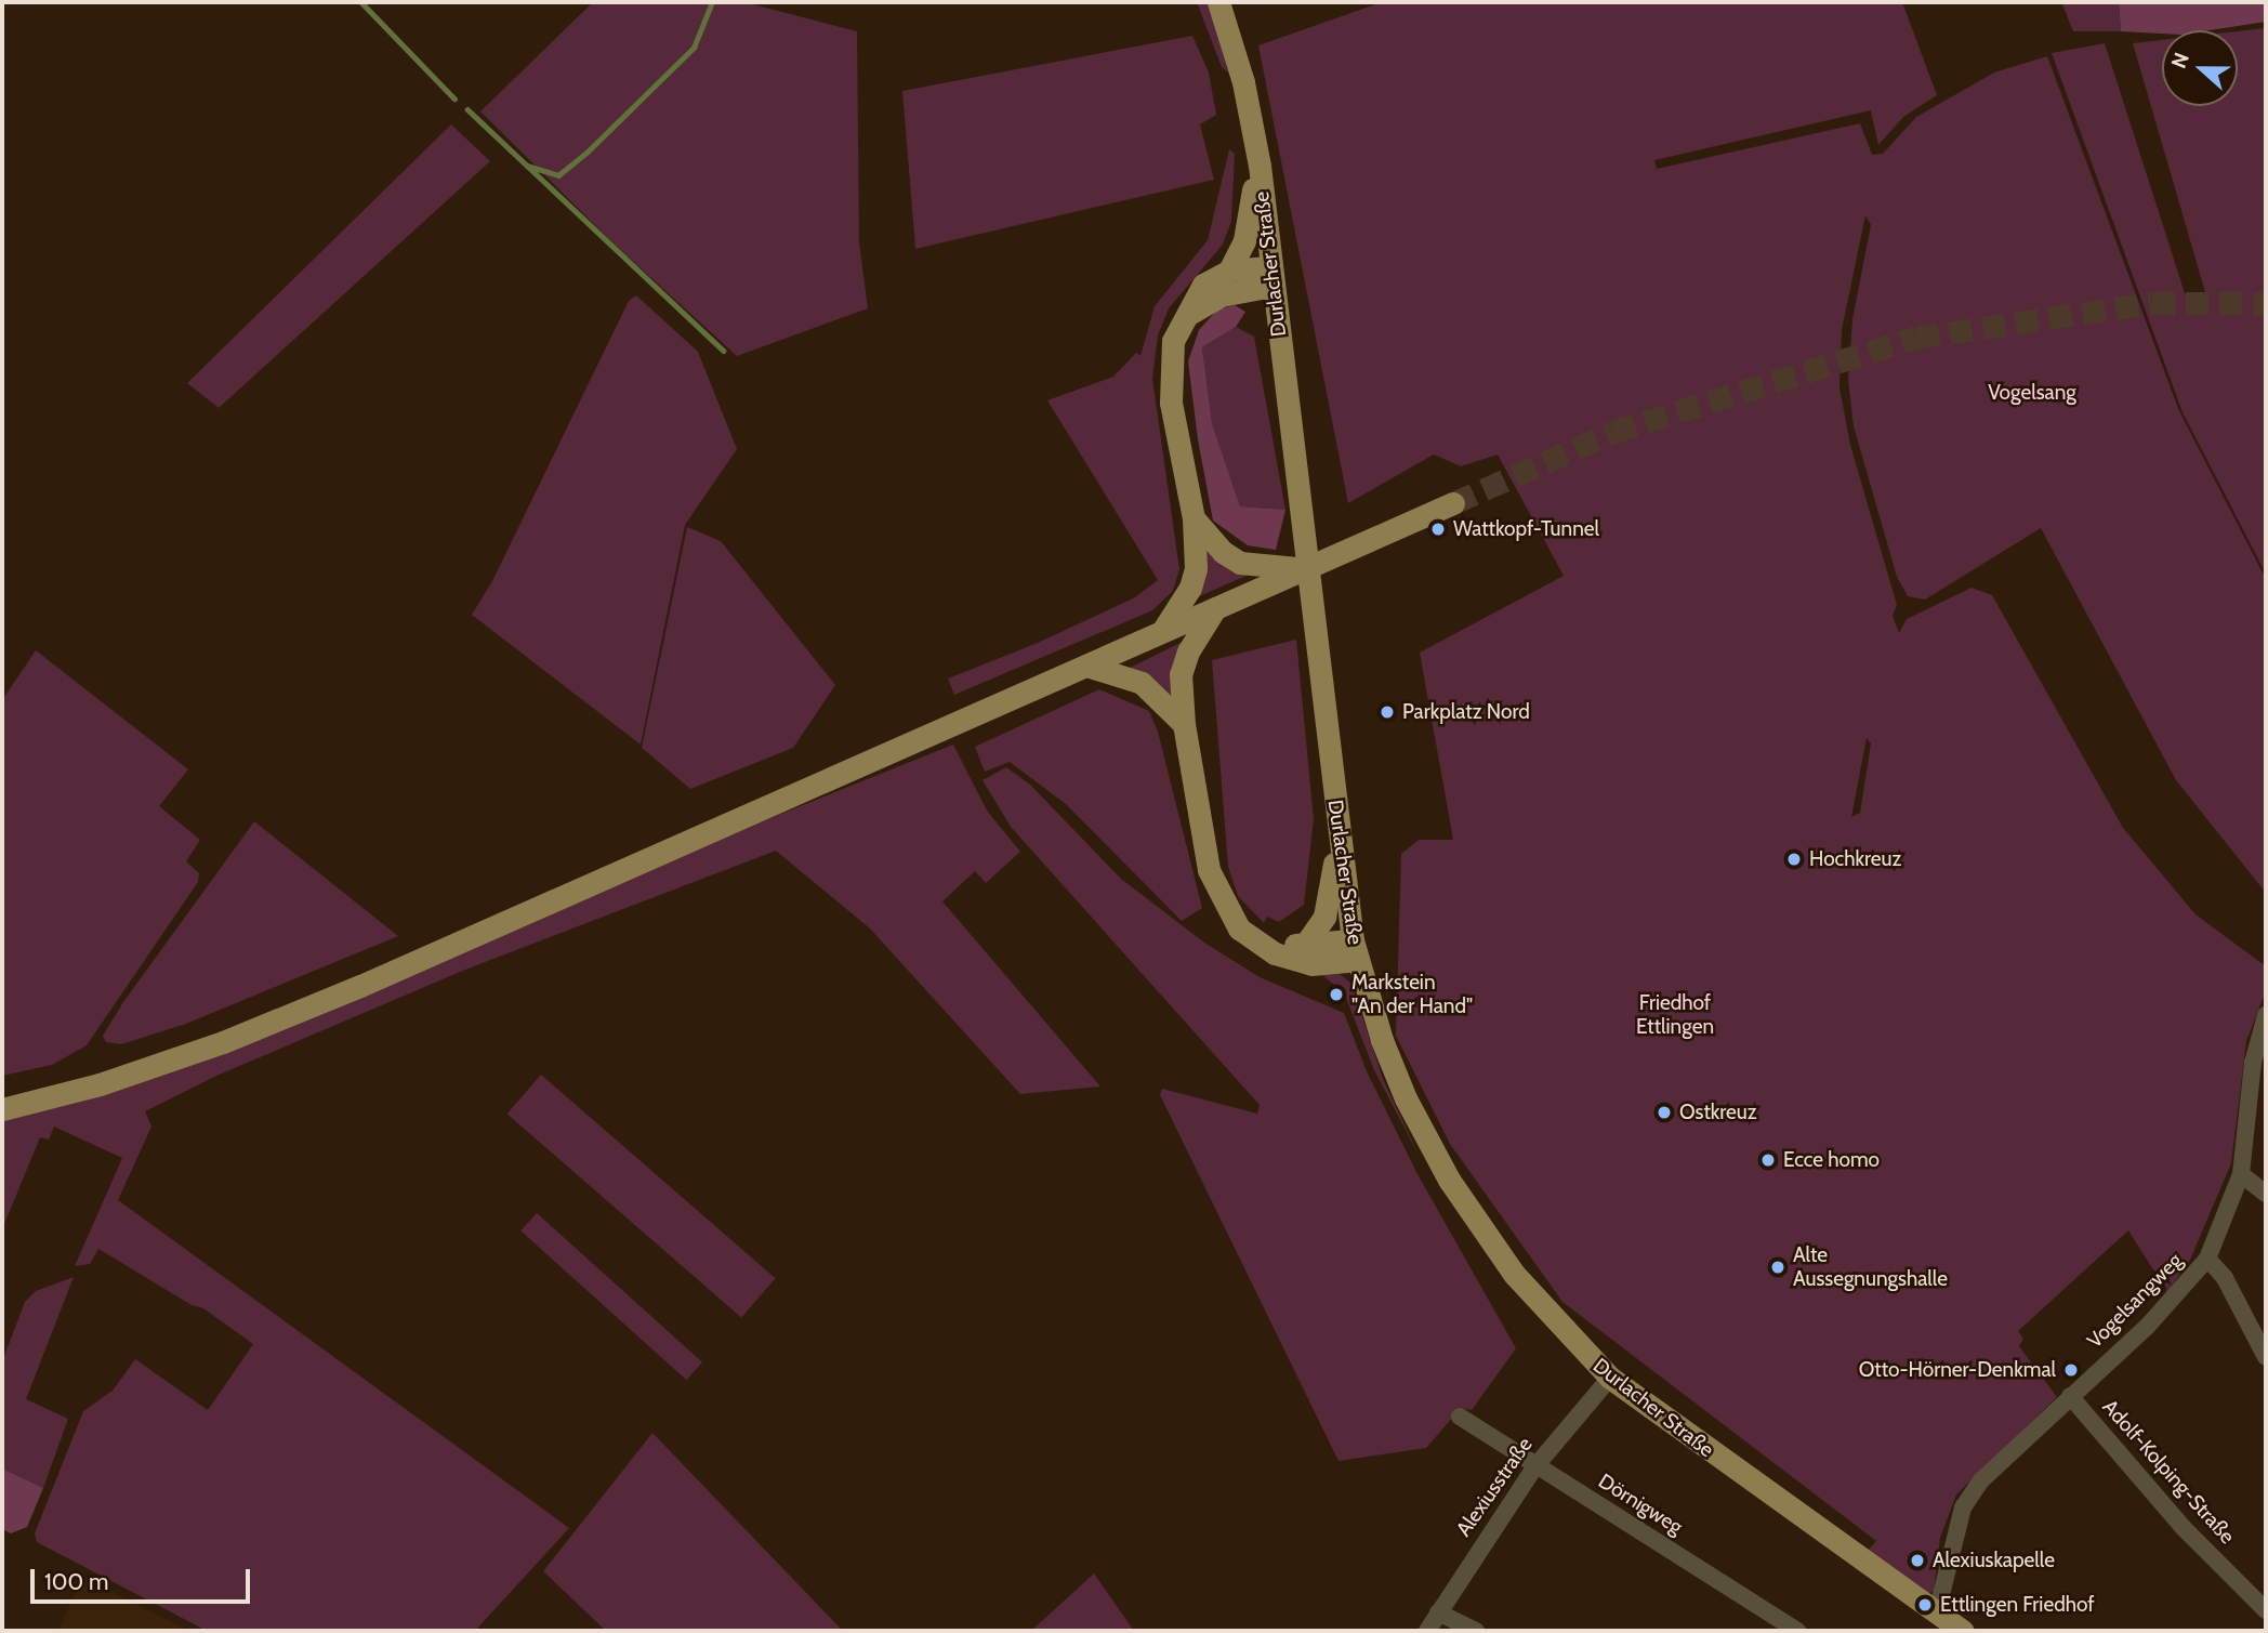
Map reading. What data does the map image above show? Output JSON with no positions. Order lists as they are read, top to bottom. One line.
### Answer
{"streets":{"main road":["Durlacher Straße"],"street":["Vogelsangweg","Adolf-Kolping-Straße","Alexiusstraße","Dörnigweg"]},"crossings":[["Durlacher Straße","Vogelsangweg"],["Durlacher Straße","Alexiusstraße"],["Vogelsangweg","Adolf-Kolping-Straße"],["Alexiusstraße","Dörnigweg"]],"parks":["Vogelsang","Friedhof Ettlingen"],"places":["Wattkopf-Tunnel","Parkplatz Nord","Hochkreuz","Markstein \"An der Hand\"","Ostkreuz","Ecce homo","Alte Aussegnungshalle","Otto-Hörner-Denkmal","Alexiuskapelle","Ettlingen Friedhof"],"scale_bar":"100 m","north":"left"}
